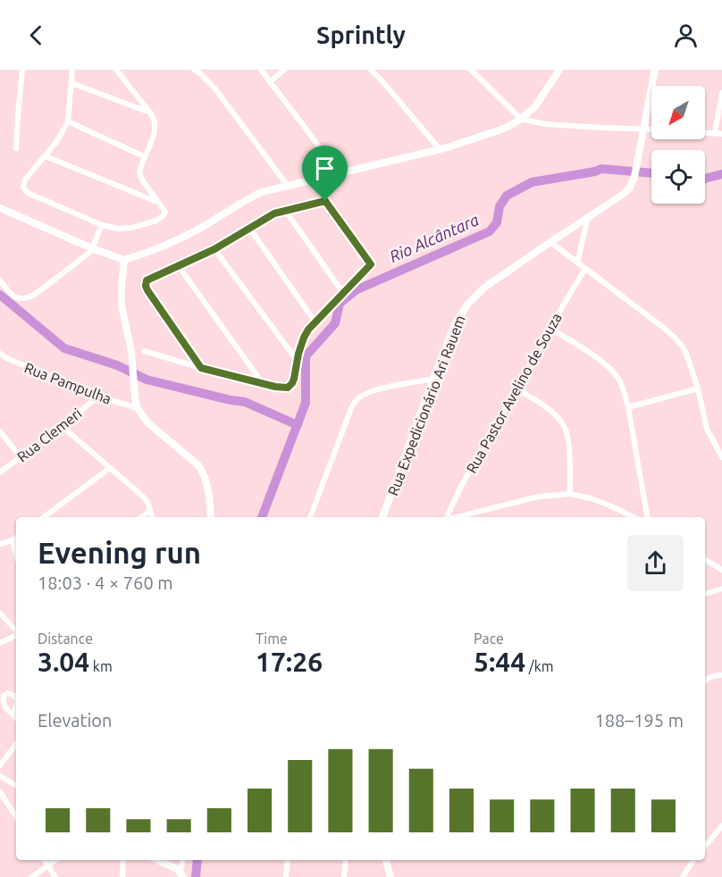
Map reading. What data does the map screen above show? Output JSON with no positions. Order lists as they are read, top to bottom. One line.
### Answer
{"streets":{"street":["Rua Pampulha","Rua Pastor Avelino de Souza","Rua Expedicionário Ari Rauem","Rua Clemeri"]},"crossings":[["Rua Pampulha","Rua Clemeri"]],"water":["Rio Alcântara"],"north":"bottom left","page":{"header":"Sprintly","heading":["Evening run","18:03 · 4 × 760 m"],"stats":[["Distance","3.04 km"],["Time","17:26"],["Pace","5:44 /km"]],"chart":["Elevation","188–195 m"]}}
